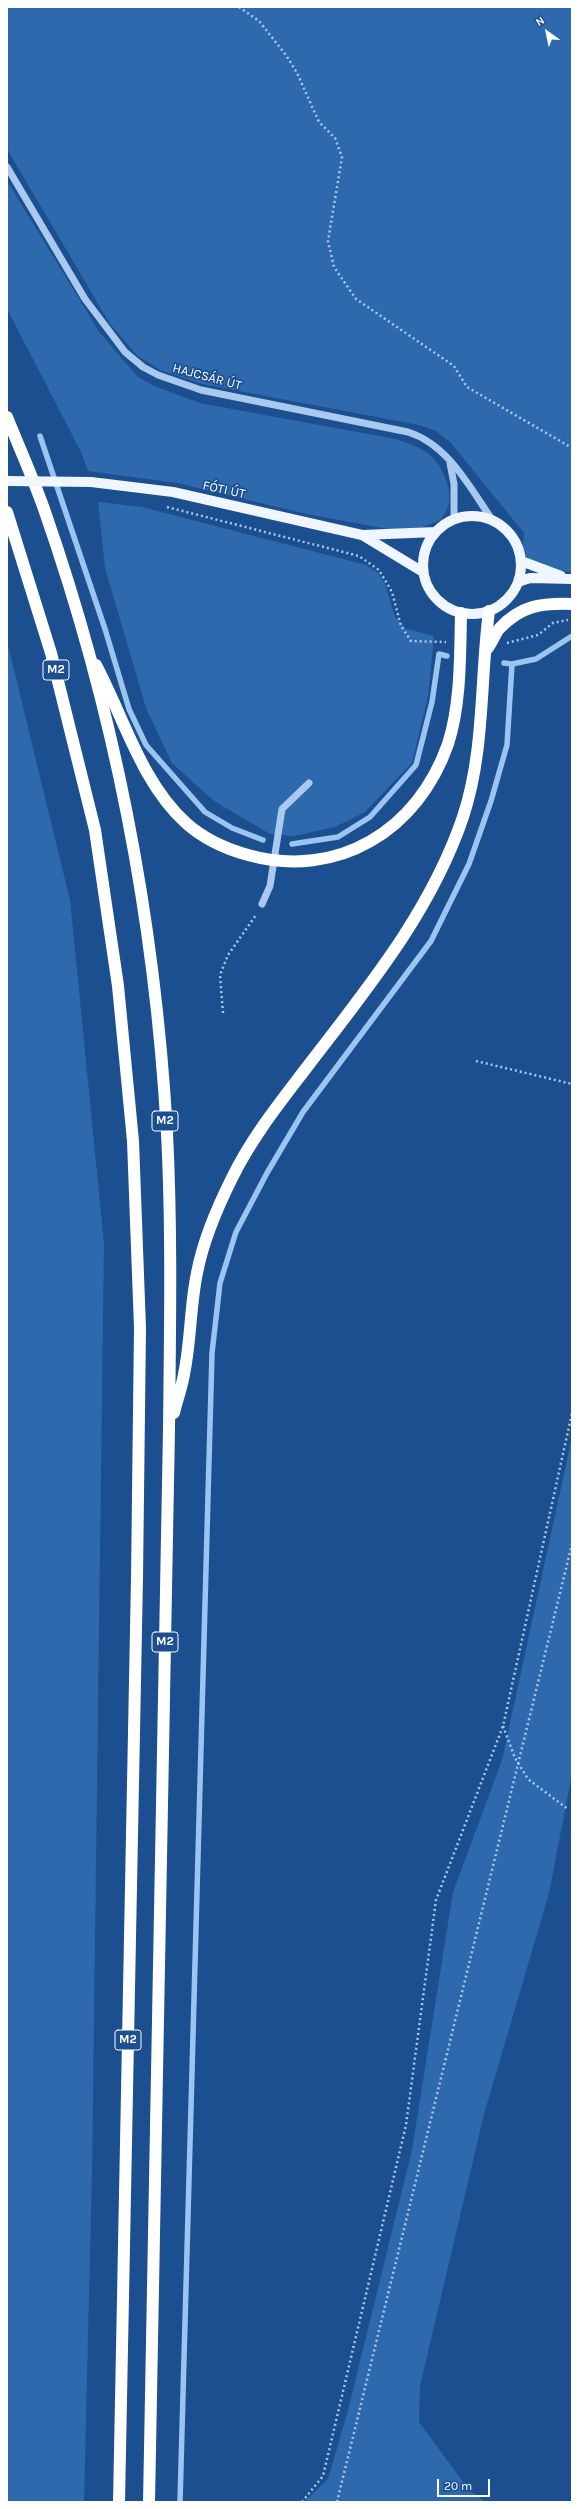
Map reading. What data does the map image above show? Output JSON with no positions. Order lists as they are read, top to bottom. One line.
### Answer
{"streets":{"highway":["M2"],"main road":["FÓTI ÚT"],"street":["HAJCSÁR ÚT"]},"crossings":[["HAJCSÁR ÚT","FÓTI ÚT"]],"scale_bar":"20 m","north":"top left"}
